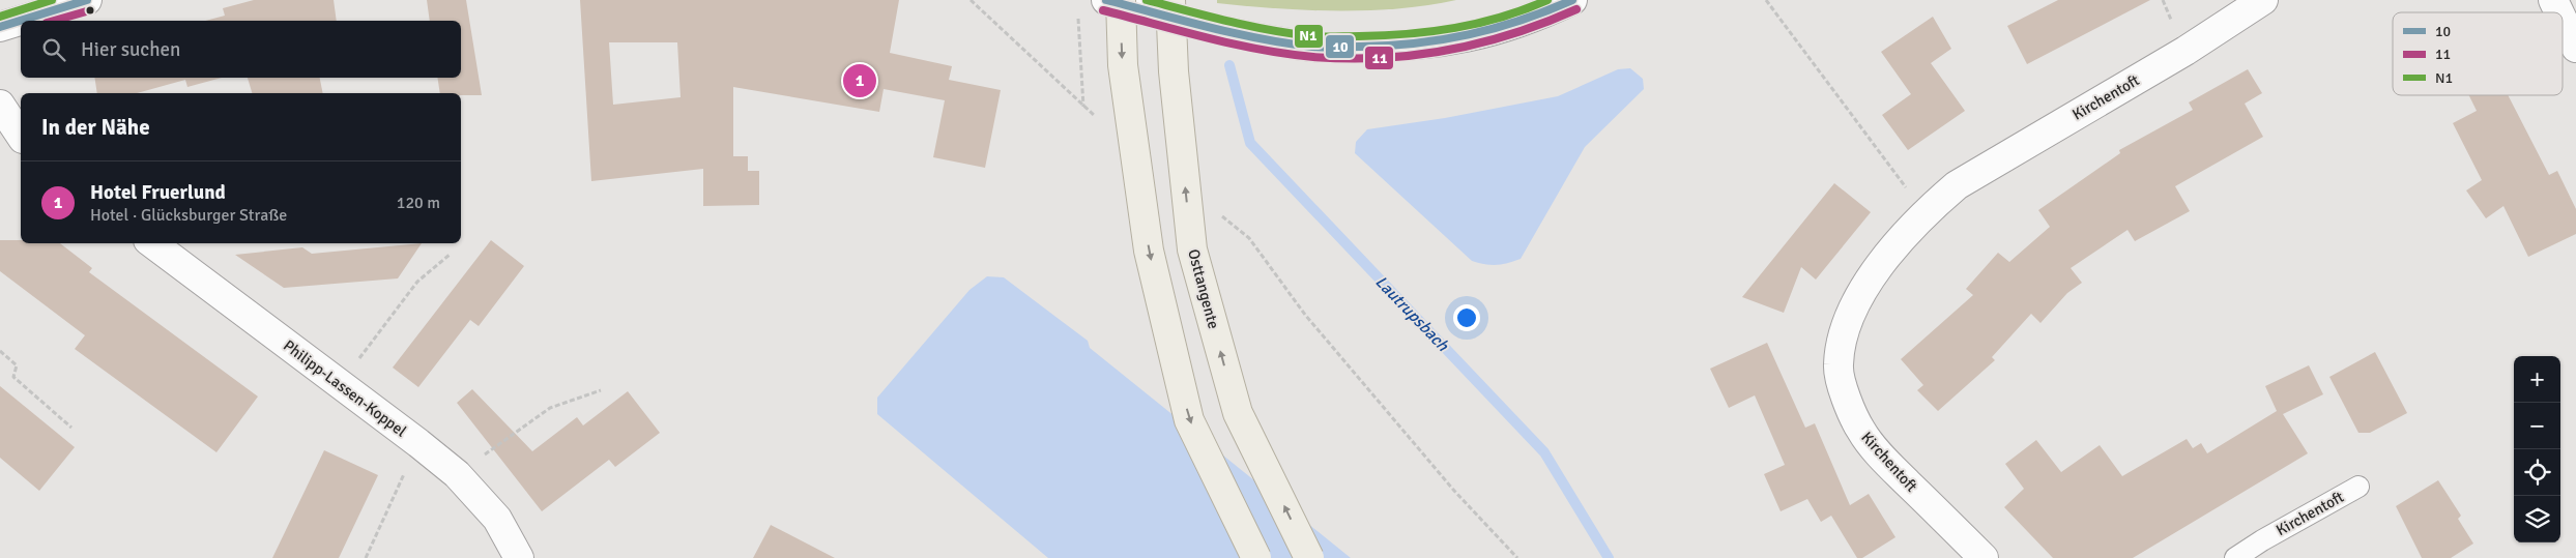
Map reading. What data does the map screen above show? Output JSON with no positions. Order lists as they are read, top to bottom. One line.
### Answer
{"streets":{"main road":["Osttangente"],"street":["Kirchentoft","Philipp-Lassen-Koppel"]},"water":["Lautrupsbach"],"lines":["transit line 10","transit line N1","transit line 11"],"legend":["10","11","N1"],"page":{"search":"Hier suchen","pins":"1","heading":"In der Nähe","list":[{"mark":"1","name":"Hotel Fruerlund","note":"Hotel · Glücksburger Straße","value":"120 m"}],"map_buttons":["+","−"]}}
